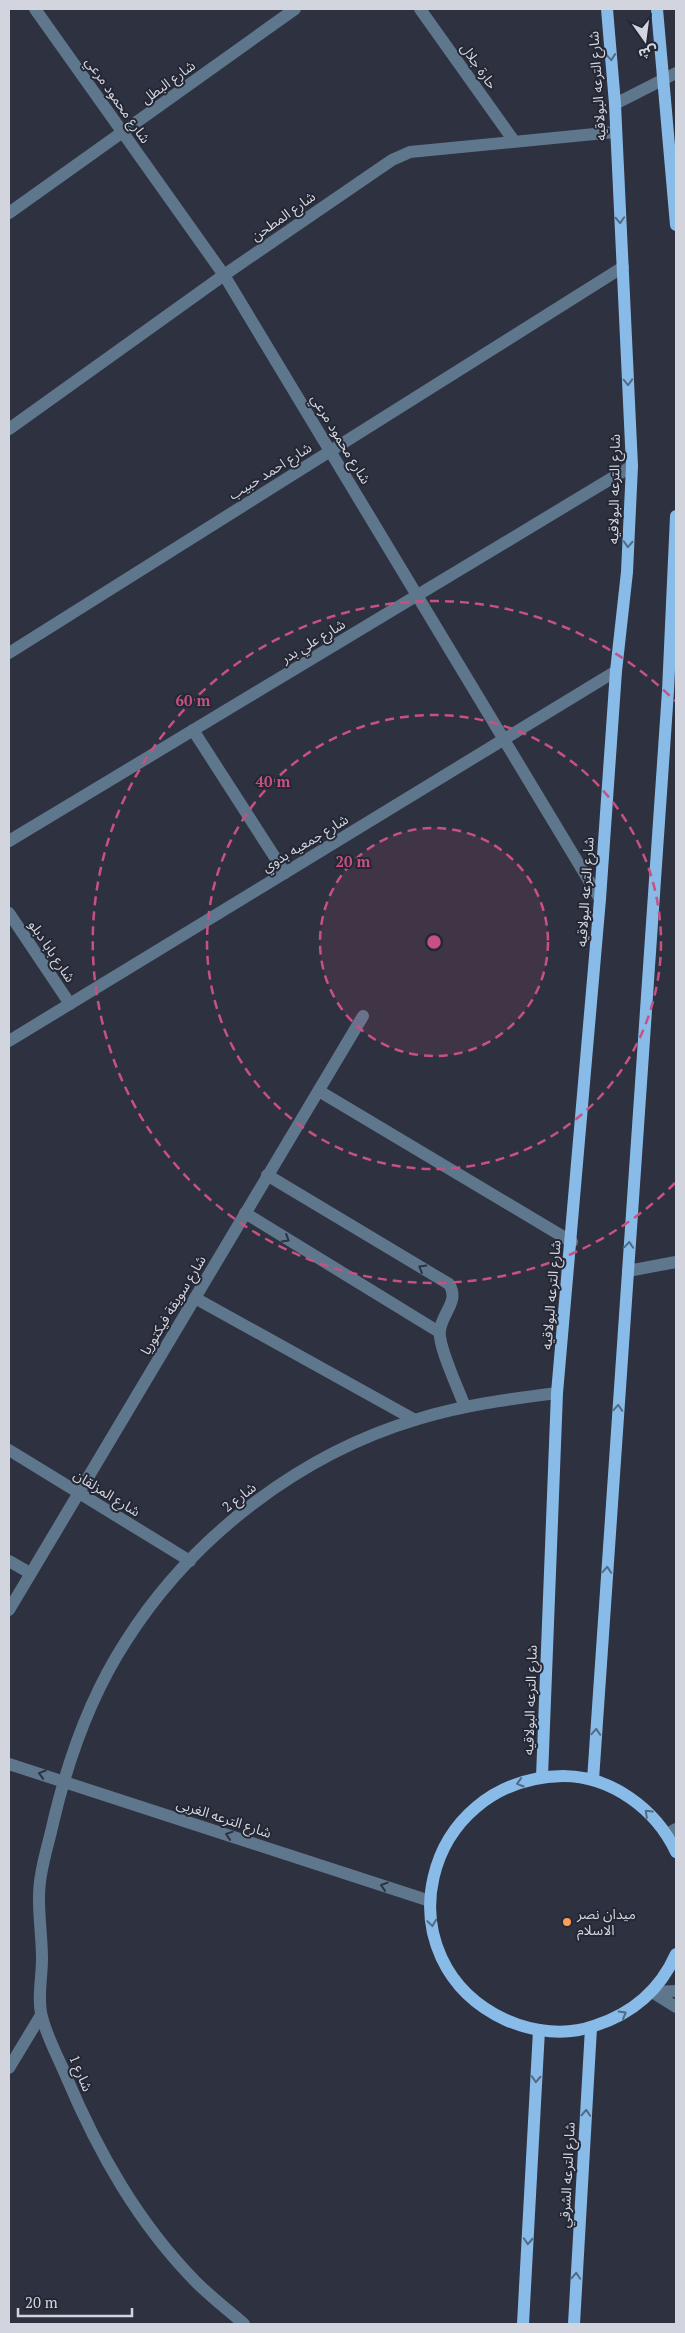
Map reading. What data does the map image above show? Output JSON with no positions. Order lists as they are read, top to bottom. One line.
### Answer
{"streets":{"main road":["شارع الترعه البولاقيه","شارع الترعه الشرقي"],"street":["حارة جلال","شارع البطل","شارع محمود مرعي","شارع المطحن","شارع احمد حبيب","شارع علي بدر","شارع جمعيه بدوي","شارع بابا دبلو","شارع سويقة فيكتوريا","شارع المزلقان","شارع 2","شارع الترعه الغربى","شارع 1"]},"crossings":[["حارة جلال","شارع المطحن"],["شارع البطل","شارع محمود مرعي"],["شارع الترعه البولاقيه","شارع محمود مرعي"],["شارع الترعه البولاقيه","شارع المطحن"],["شارع الترعه البولاقيه","شارع احمد حبيب"],["شارع الترعه البولاقيه","شارع علي بدر"],["شارع الترعه البولاقيه","شارع جمعيه بدوي"],["شارع الترعه البولاقيه","شارع 2"],["شارع محمود مرعي","شارع المطحن"],["شارع محمود مرعي","شارع احمد حبيب"],["شارع محمود مرعي","شارع علي بدر"],["شارع محمود مرعي","شارع جمعيه بدوي"],["شارع جمعيه بدوي","شارع بابا دبلو"],["شارع سويقة فيكتوريا","شارع المزلقان"],["شارع المزلقان","شارع 2"],["شارع 2","شارع الترعه الغربى"],["شارع 2","شارع 1"],["شارع الترعه الغربى","شارع 1"]],"one_way":["شارع الترعه الغربى"],"places":["ميدان نصر الاسلام"],"scale_bar":"20 m","north":"bottom","rings":["60 m","40 m","20 m"]}
